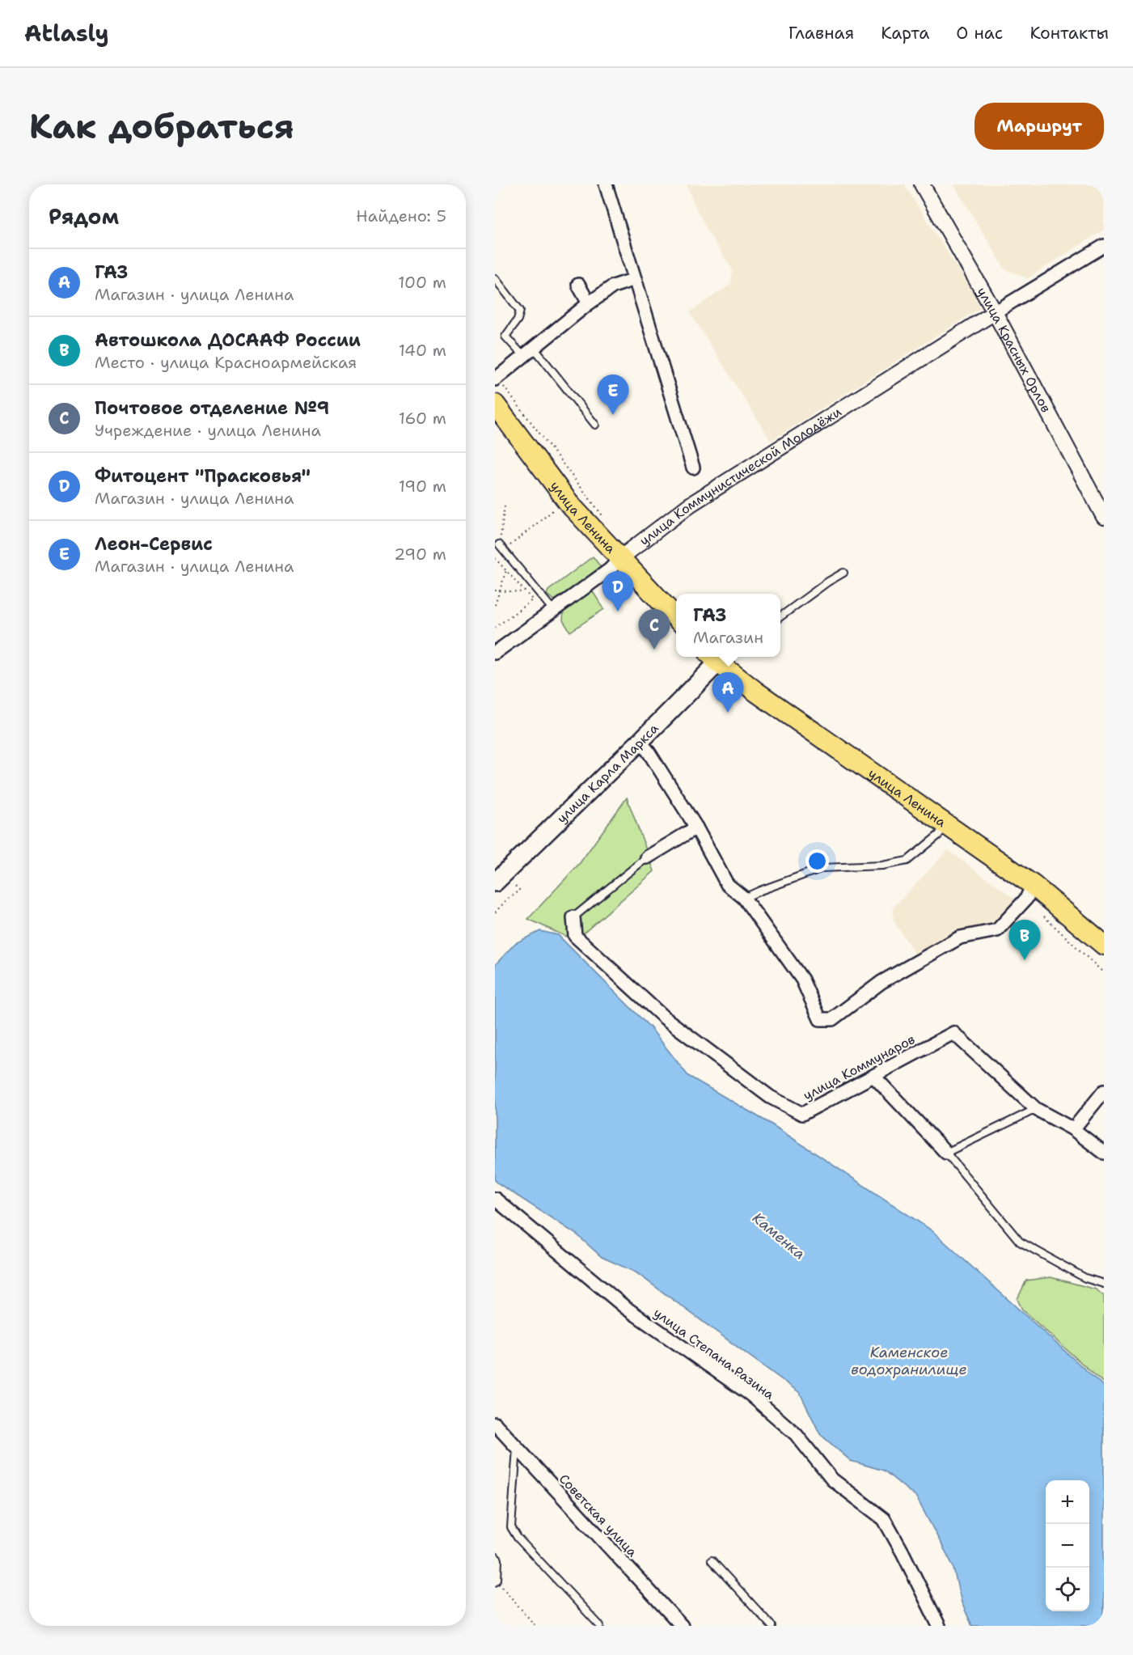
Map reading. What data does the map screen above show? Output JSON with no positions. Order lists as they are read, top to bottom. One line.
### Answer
{"streets":{"main road":["улица Ленина","улица Карла Маркса"],"street":["улица Красных Орлов","улица Коммунистической Молодёжи","улица Коммунаров","улица Степана Разина","Советская улица"]},"crossings":[["улица Красных Орлов","улица Коммунистической Молодёжи"],["улица Коммунистической Молодёжи","улица Ленина"],["улица Ленина","улица Карла Маркса"]],"water":["Каменка","Каменское водохранилище"],"page":{"header":"Atlasly","nav":["Главная","Карта","О нас","Контакты"],"buttons":"Маршрут","title":"Как добраться","heading":["Рядом","Найдено: 5"],"list":[{"mark":"A","name":"ГАЗ","note":"Магазин · улица Ленина","value":"100 m"},{"mark":"B","name":"Автошкола ДОСААФ России","note":"Место · улица Красноармейская","value":"140 m"},{"mark":"C","name":"Почтовое отделение №9","note":"Учреждение · улица Ленина","value":"160 m"},{"mark":"D","name":"Фитоцент \"Прасковья\"","note":"Магазин · улица Ленина","value":"190 m"},{"mark":"E","name":"Леон-Сервис","note":"Магазин · улица Ленина","value":"290 m"}],"pins":["E","D","C","A","B"],"popup":["ГАЗ","Магазин"],"map_buttons":["+","−"]}}
